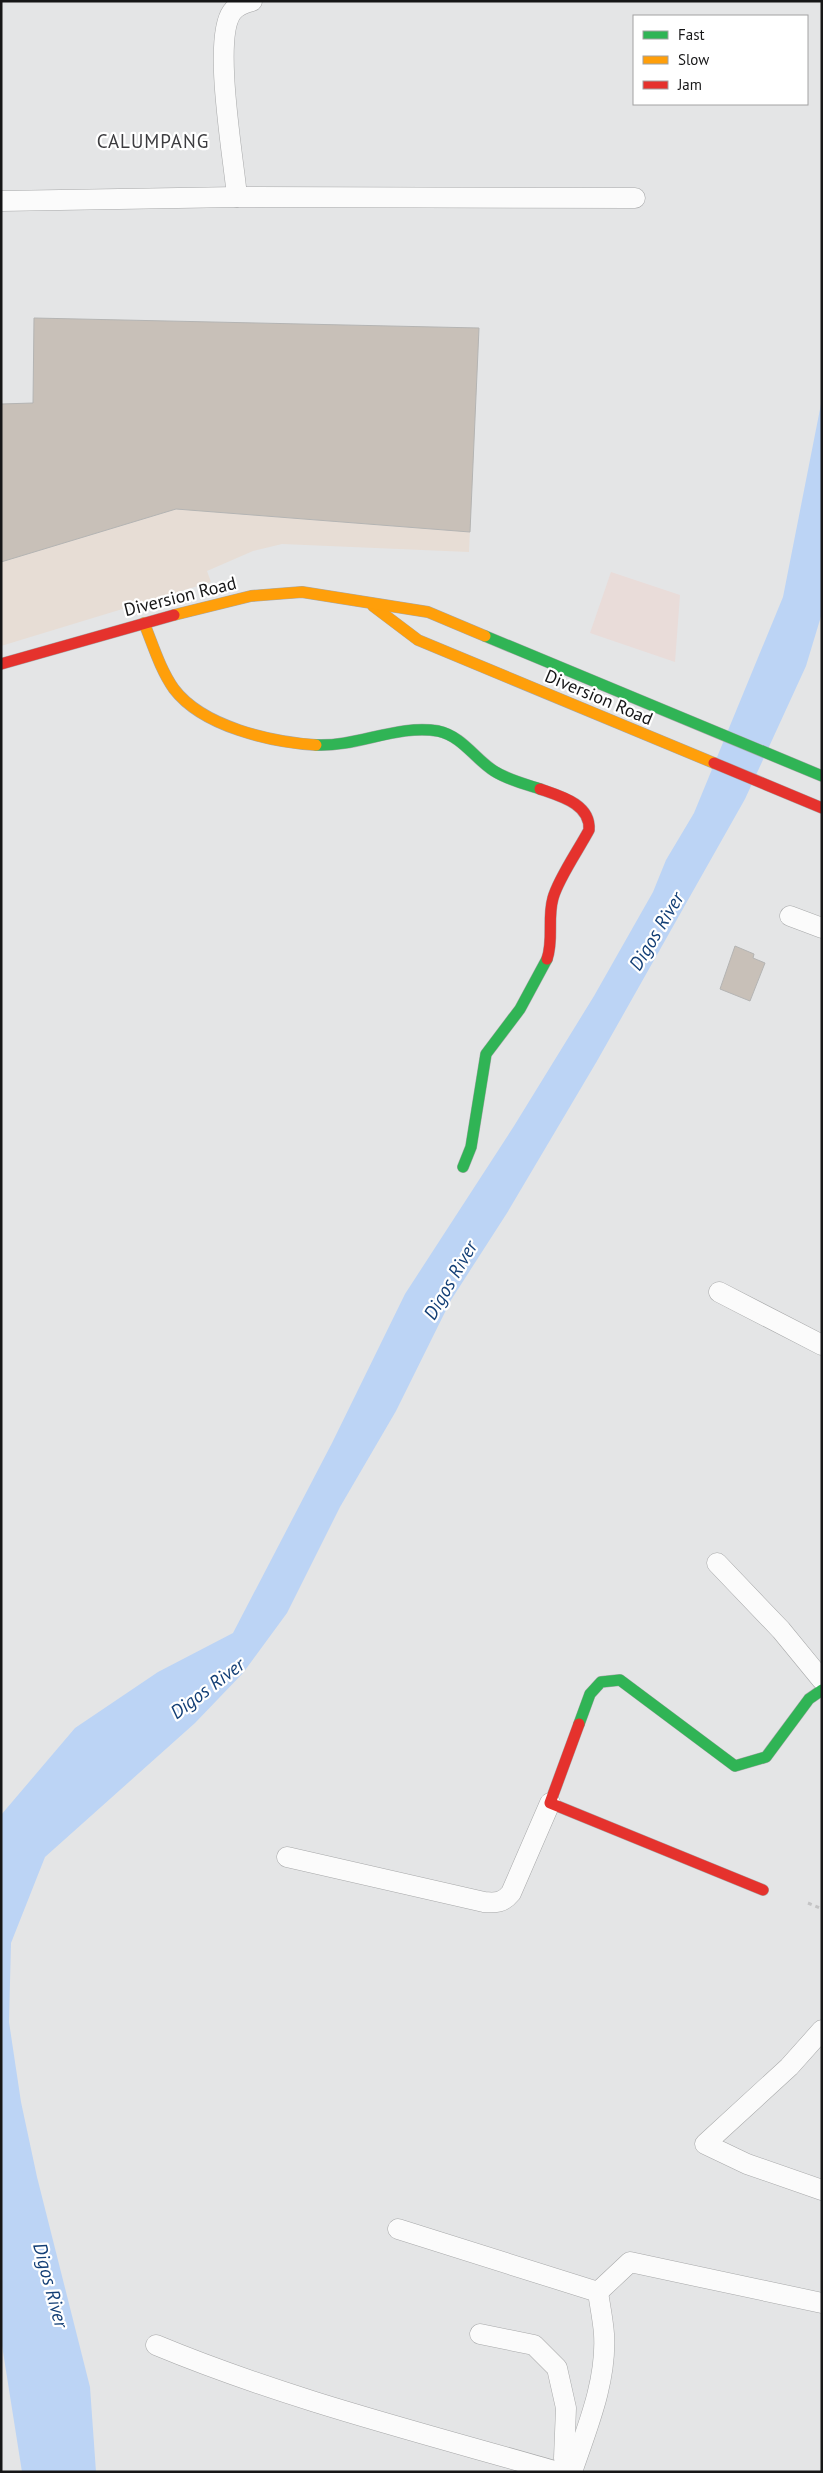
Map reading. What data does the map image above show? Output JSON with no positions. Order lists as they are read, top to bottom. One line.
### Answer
{"streets":{"main road":["Diversion Road"]},"districts":["CALUMPANG"],"water":["Digos River"],"legend":["Fast","Slow","Jam"]}
